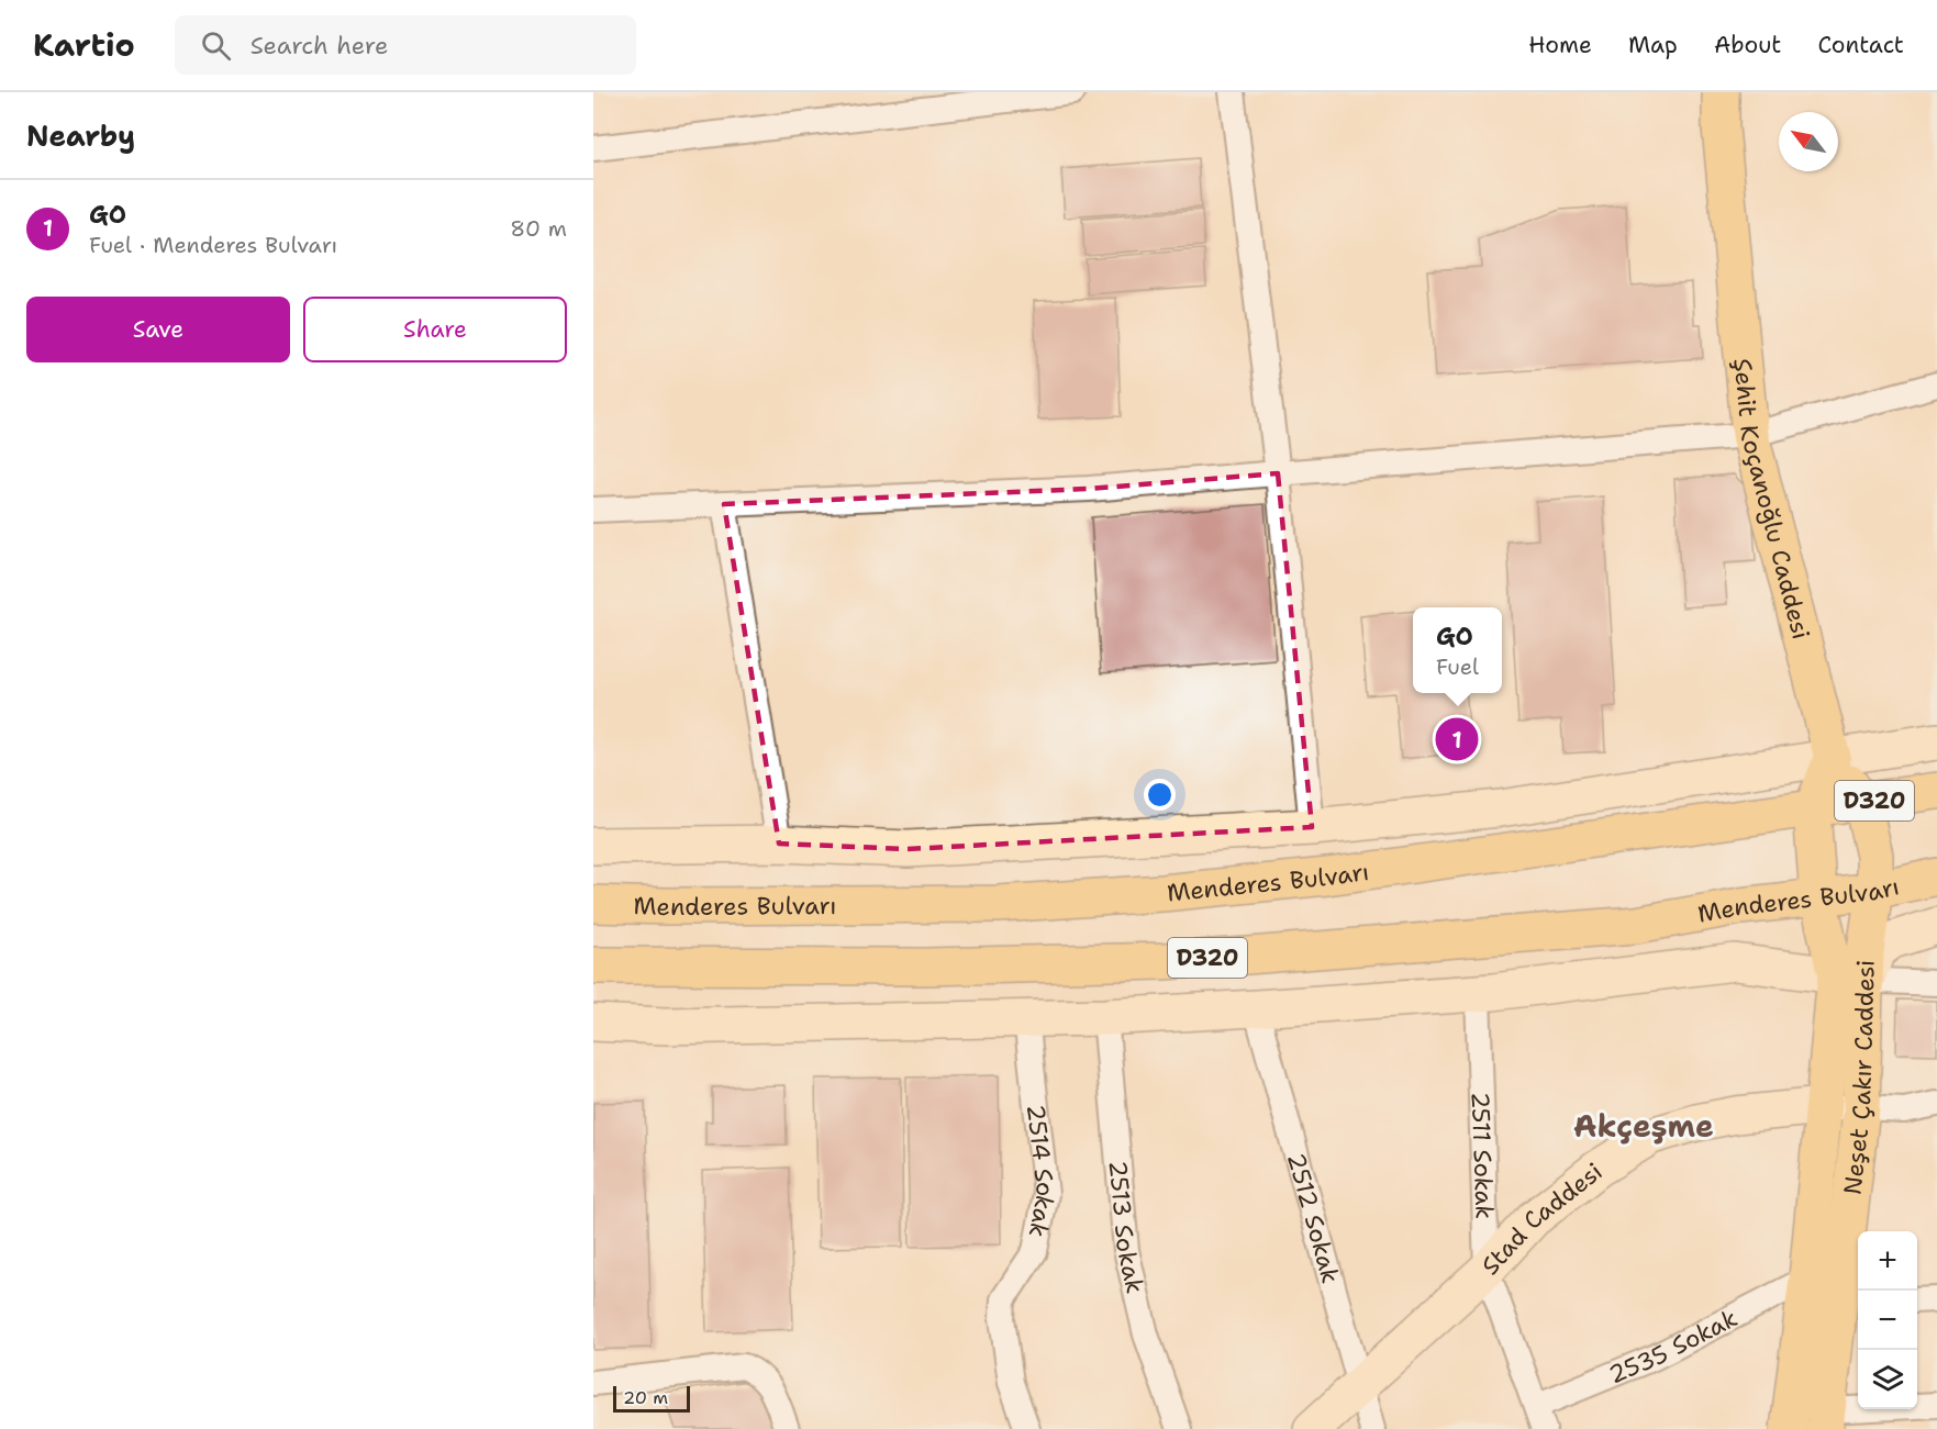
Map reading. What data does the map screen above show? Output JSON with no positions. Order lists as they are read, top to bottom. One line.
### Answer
{"streets":{"main road":["Şehit Koçanoğlu Caddesi","D320","Menderes Bulvarı","Neşet Çakır Caddesi","Stad Caddesi"],"street":["2511 Sokak","2514 Sokak","2512 Sokak","2513 Sokak","2535 Sokak"]},"crossings":[["Şehit Koçanoğlu Caddesi","Menderes Bulvarı"],["Şehit Koçanoğlu Caddesi","Neşet Çakır Caddesi"],["Menderes Bulvarı","Neşet Çakır Caddesi"],["Neşet Çakır Caddesi","Stad Caddesi"],["Neşet Çakır Caddesi","2535 Sokak"],["2511 Sokak","Stad Caddesi"],["2511 Sokak","2535 Sokak"],["2512 Sokak","Stad Caddesi"]],"districts":["Akçeşme"],"scale_bar":"20 m","north":"top left","page":{"header":"Kartio","search":"Search here","nav":["Home","Map","About","Contact"],"heading":"Nearby","list":[{"mark":"1","name":"GO","note":"Fuel · Menderes Bulvarı","value":"80 m"}],"buttons":["Save","Share"],"popup":["GO","Fuel"],"pins":"1","map_buttons":["+","−"],"scale":"20 m"}}
